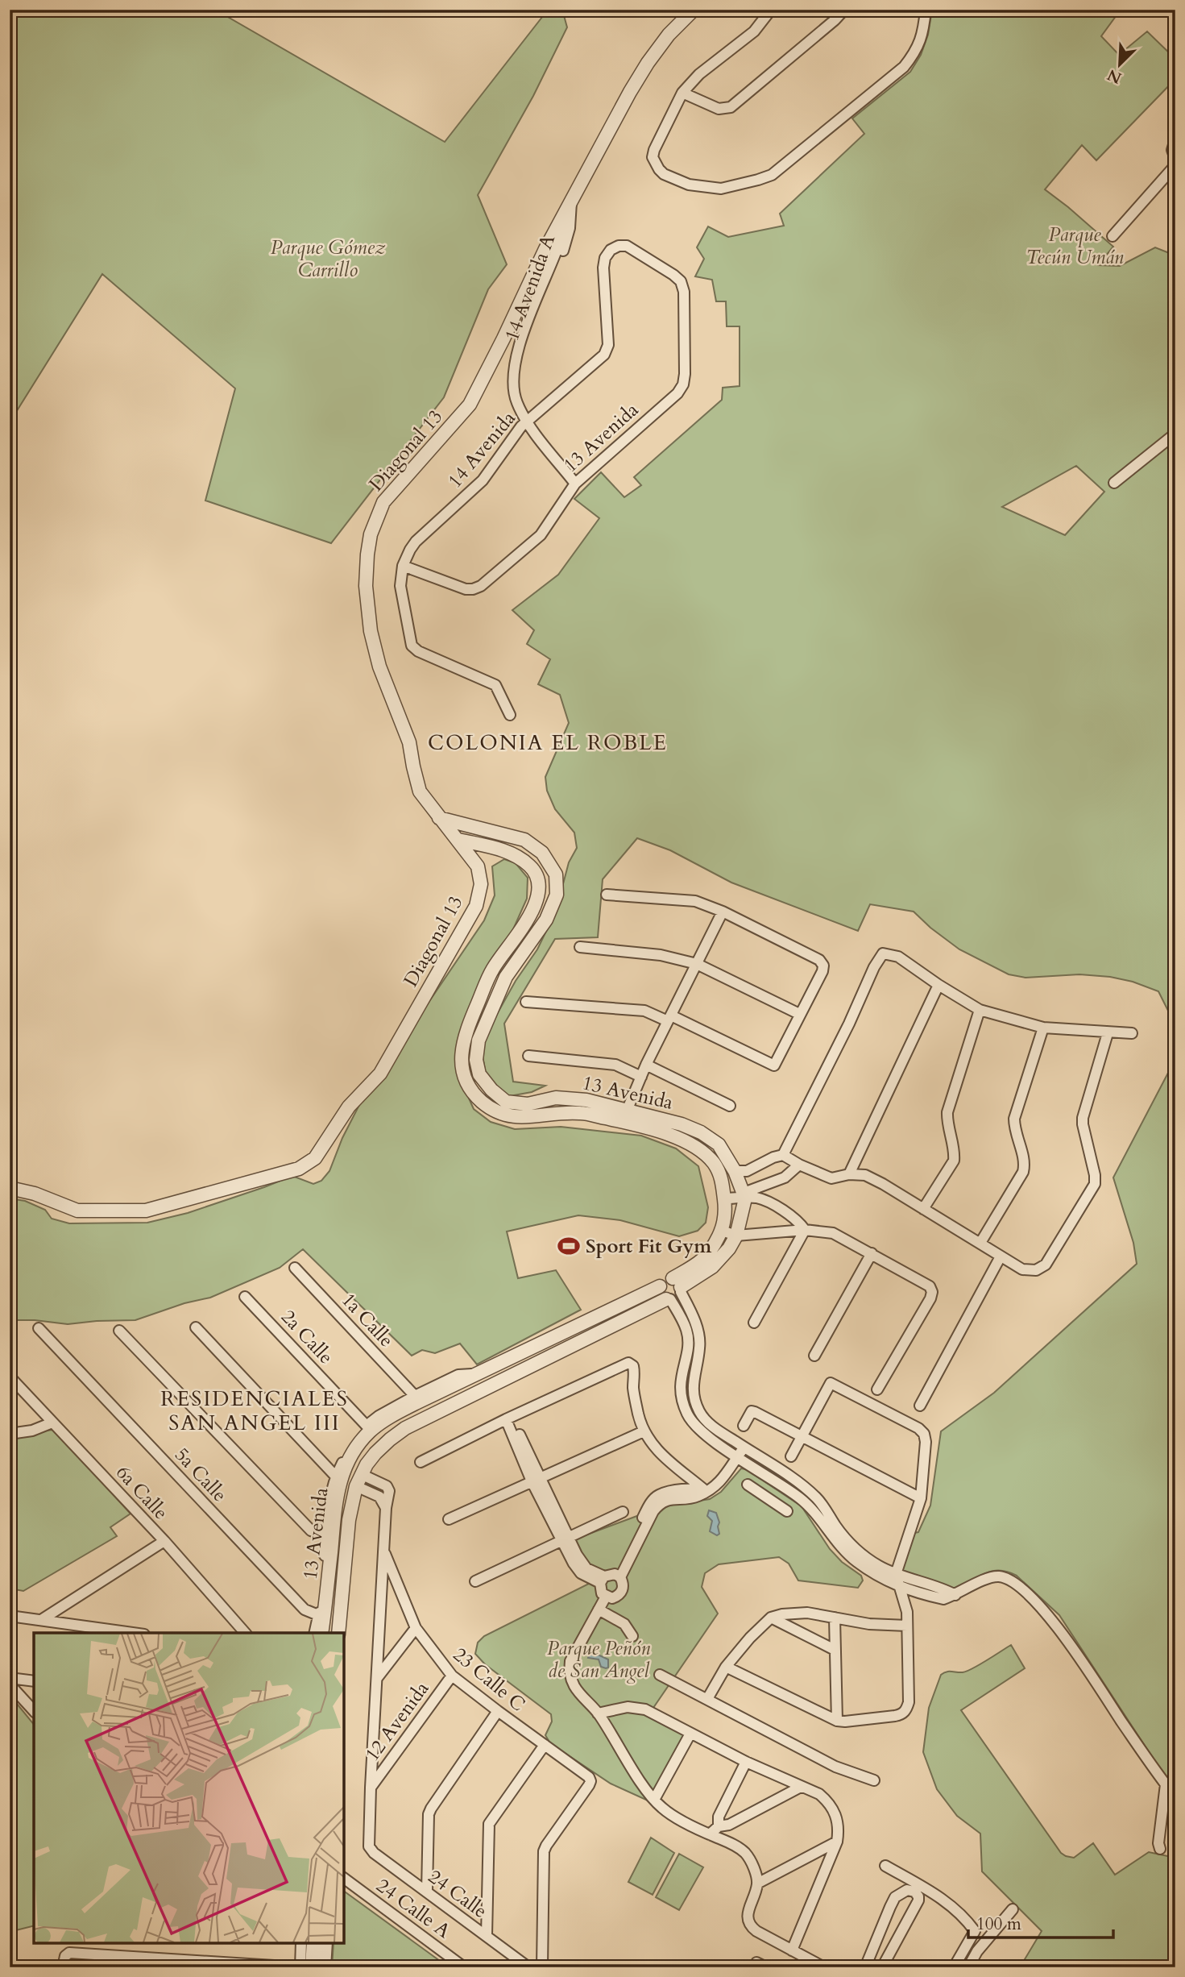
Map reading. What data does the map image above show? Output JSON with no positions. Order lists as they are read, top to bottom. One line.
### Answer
{"streets":{"street":["14 Avenida A","13 Avenida","14 Avenida","Diagonal 13","1a Calle","2a Calle","5a Calle","6a Calle","23 Calle C","12 Avenida","24 Calle","24 Calle A"]},"crossings":[["14 Avenida A","14 Avenida"],["14 Avenida A","Diagonal 13"],["13 Avenida","14 Avenida"],["13 Avenida","Diagonal 13"],["13 Avenida","5a Calle"],["23 Calle C","12 Avenida"],["12 Avenida","24 Calle"]],"districts":["COLONIA EL ROBLE","RESIDENCIALES SAN ANGEL III"],"parks":["Parque Tecún Umán","Parque Gómez Carrillo","Parque Peñón de San Angel"],"places":{"sports":["Sport Fit Gym"]},"scale_bar":"100 m","north":"bottom left"}
